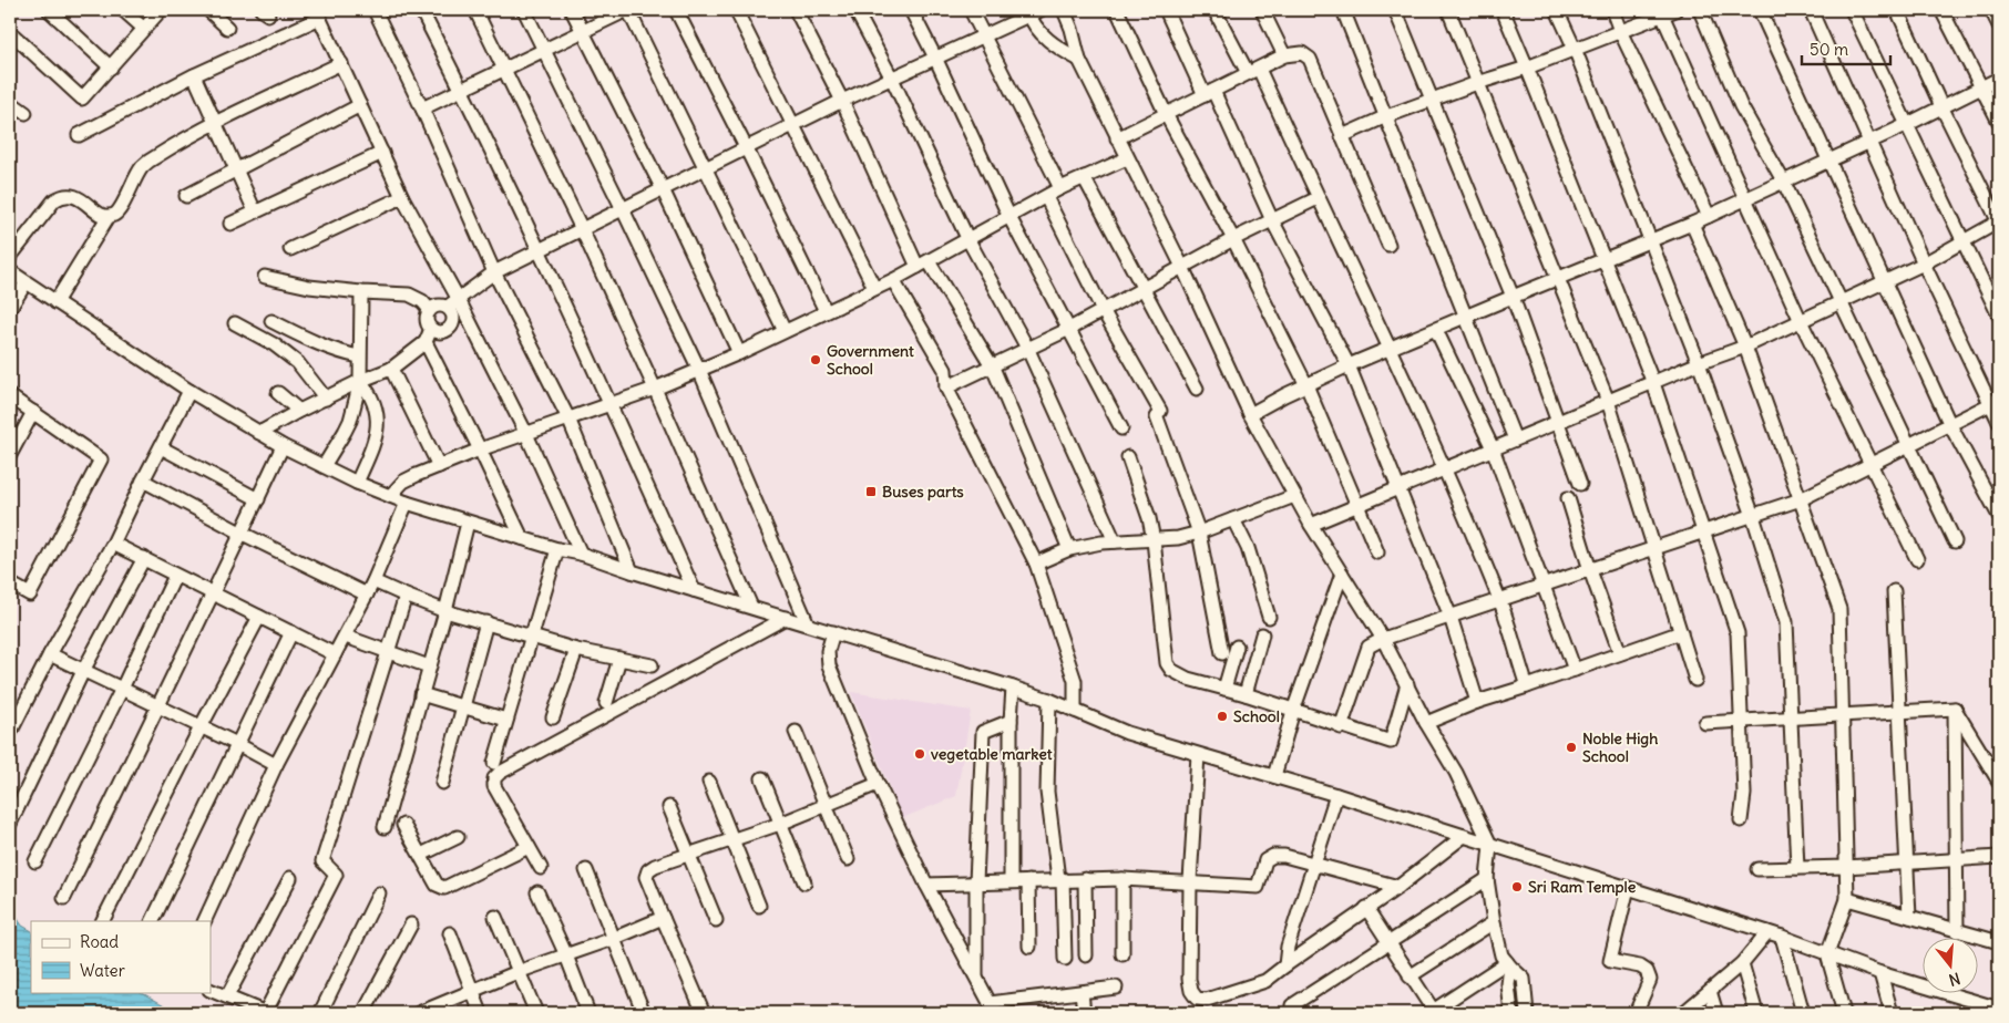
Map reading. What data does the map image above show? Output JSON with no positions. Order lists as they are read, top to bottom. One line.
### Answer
{"places":{"other":["Government School","School","Noble High School","vegetable market","Sri Ram Temple"],"transit":["Buses parts"]},"legend":["Road","Water"],"scale_bar":"50 m","north":"bottom"}
